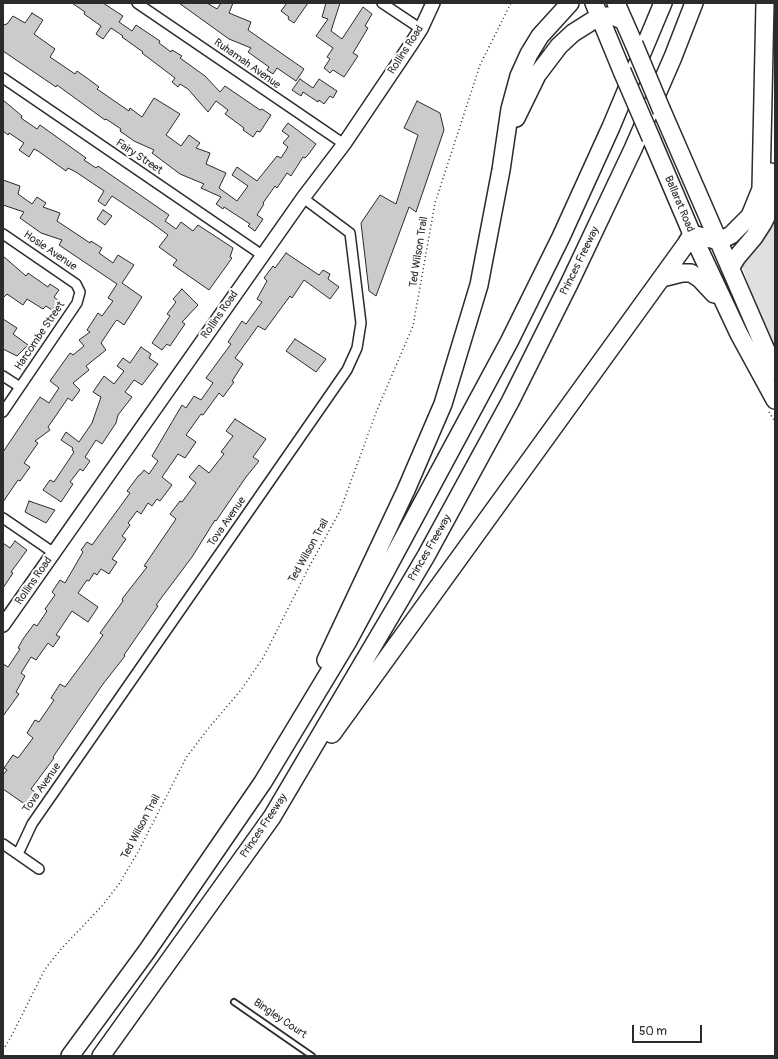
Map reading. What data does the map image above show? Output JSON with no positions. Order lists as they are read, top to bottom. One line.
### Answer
{"streets":{"highway":["Ballarat Road","Princes Freeway"],"street":["Rollins Road","Ruhamah Avenue","Fairy Street","Hosie Avenue","Harcombe Street","Tova Avenue"],"lane":["Bingley Court"],"path":["Ted Wilson Trail"]},"crossings":[["Rollins Road","Ruhamah Avenue"],["Rollins Road","Fairy Street"],["Rollins Road","Tova Avenue"],["Hosie Avenue","Harcombe Street"]],"scale_bar":"50 m"}
